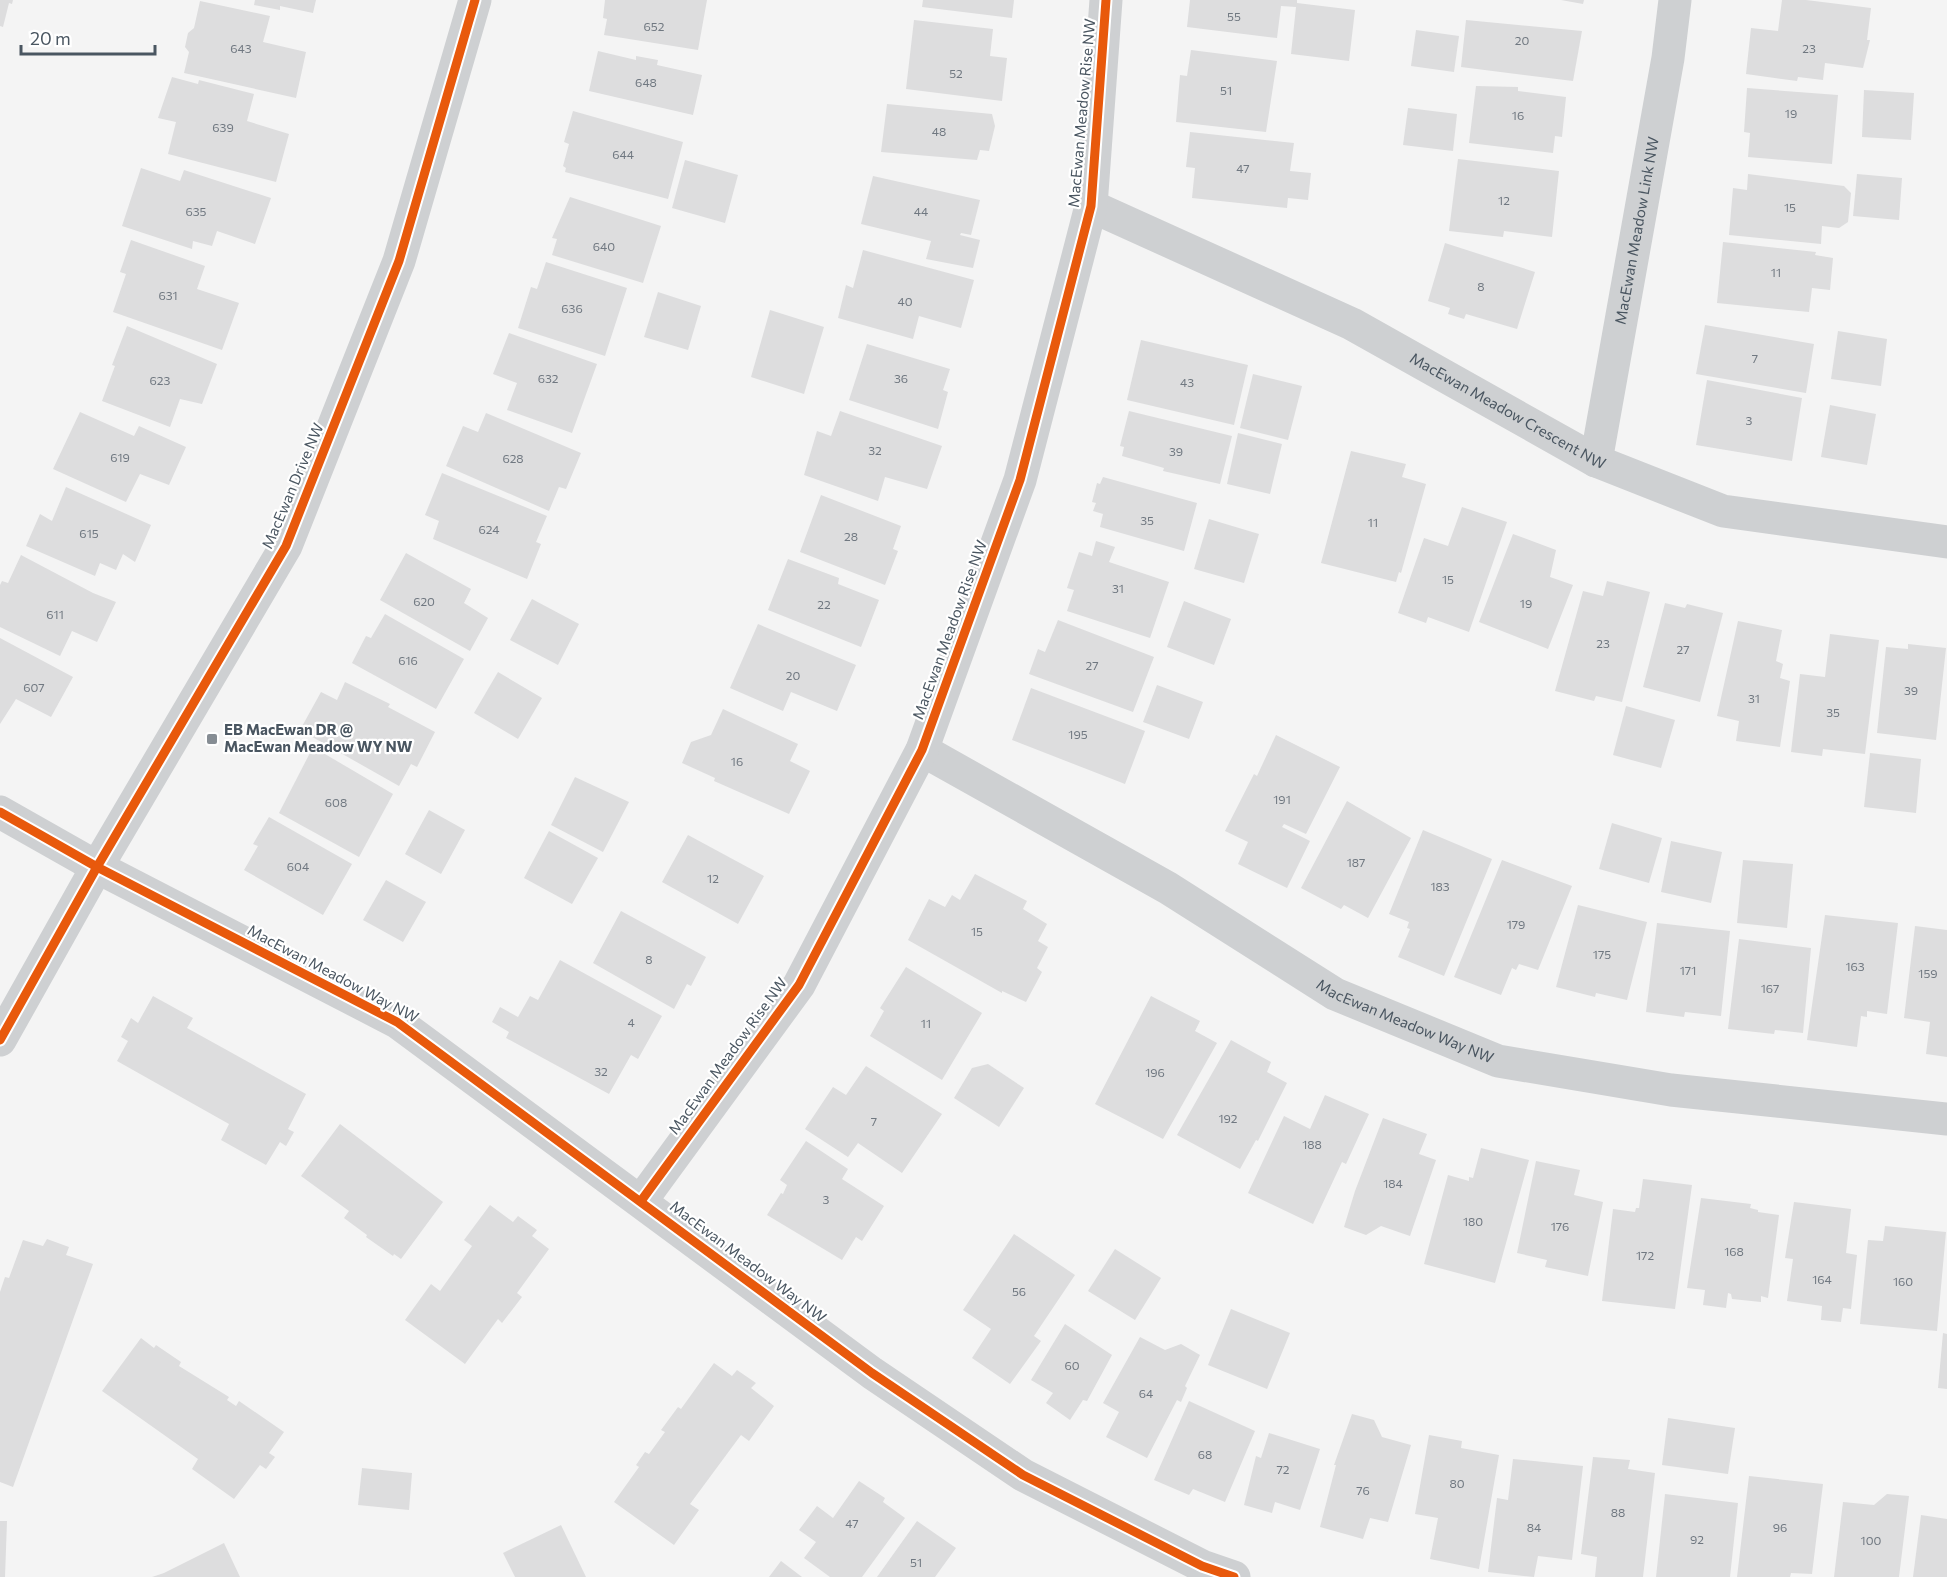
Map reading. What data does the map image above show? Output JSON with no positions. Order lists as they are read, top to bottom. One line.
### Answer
{"streets":{"street":["MacEwan Meadow Rise NW","MacEwan Meadow Link NW","MacEwan Meadow Crescent NW","MacEwan Drive NW","MacEwan Meadow Way NW"]},"crossings":[["MacEwan Meadow Rise NW","MacEwan Meadow Crescent NW"],["MacEwan Meadow Rise NW","MacEwan Meadow Way NW"],["MacEwan Meadow Link NW","MacEwan Meadow Crescent NW"],["MacEwan Drive NW","MacEwan Meadow Way NW"]],"places":{"transit":["EB MacEwan DR @ MacEwan Meadow WY NW"]},"house_numbers":["55","652","20","643","23","52","648","51","19","16","639","48","644","47","12","15","635","44","640","11","8","631","40","636","7","632","36","623","43","3","32","39","619","628","35","11","624","615","28","15","31","620","19","22","611","23","27","616","27","20","607","39","31","35","195","16","191","608","187","604","12","183","179","15","175","8","163","171","159","167","4","11","32","196","192","7","188","184","3","180","176","168","172","164","160","56","60","64","68","72","80","76","88","47","84","96","92","100","51"],"scale_bar":"20 m"}
